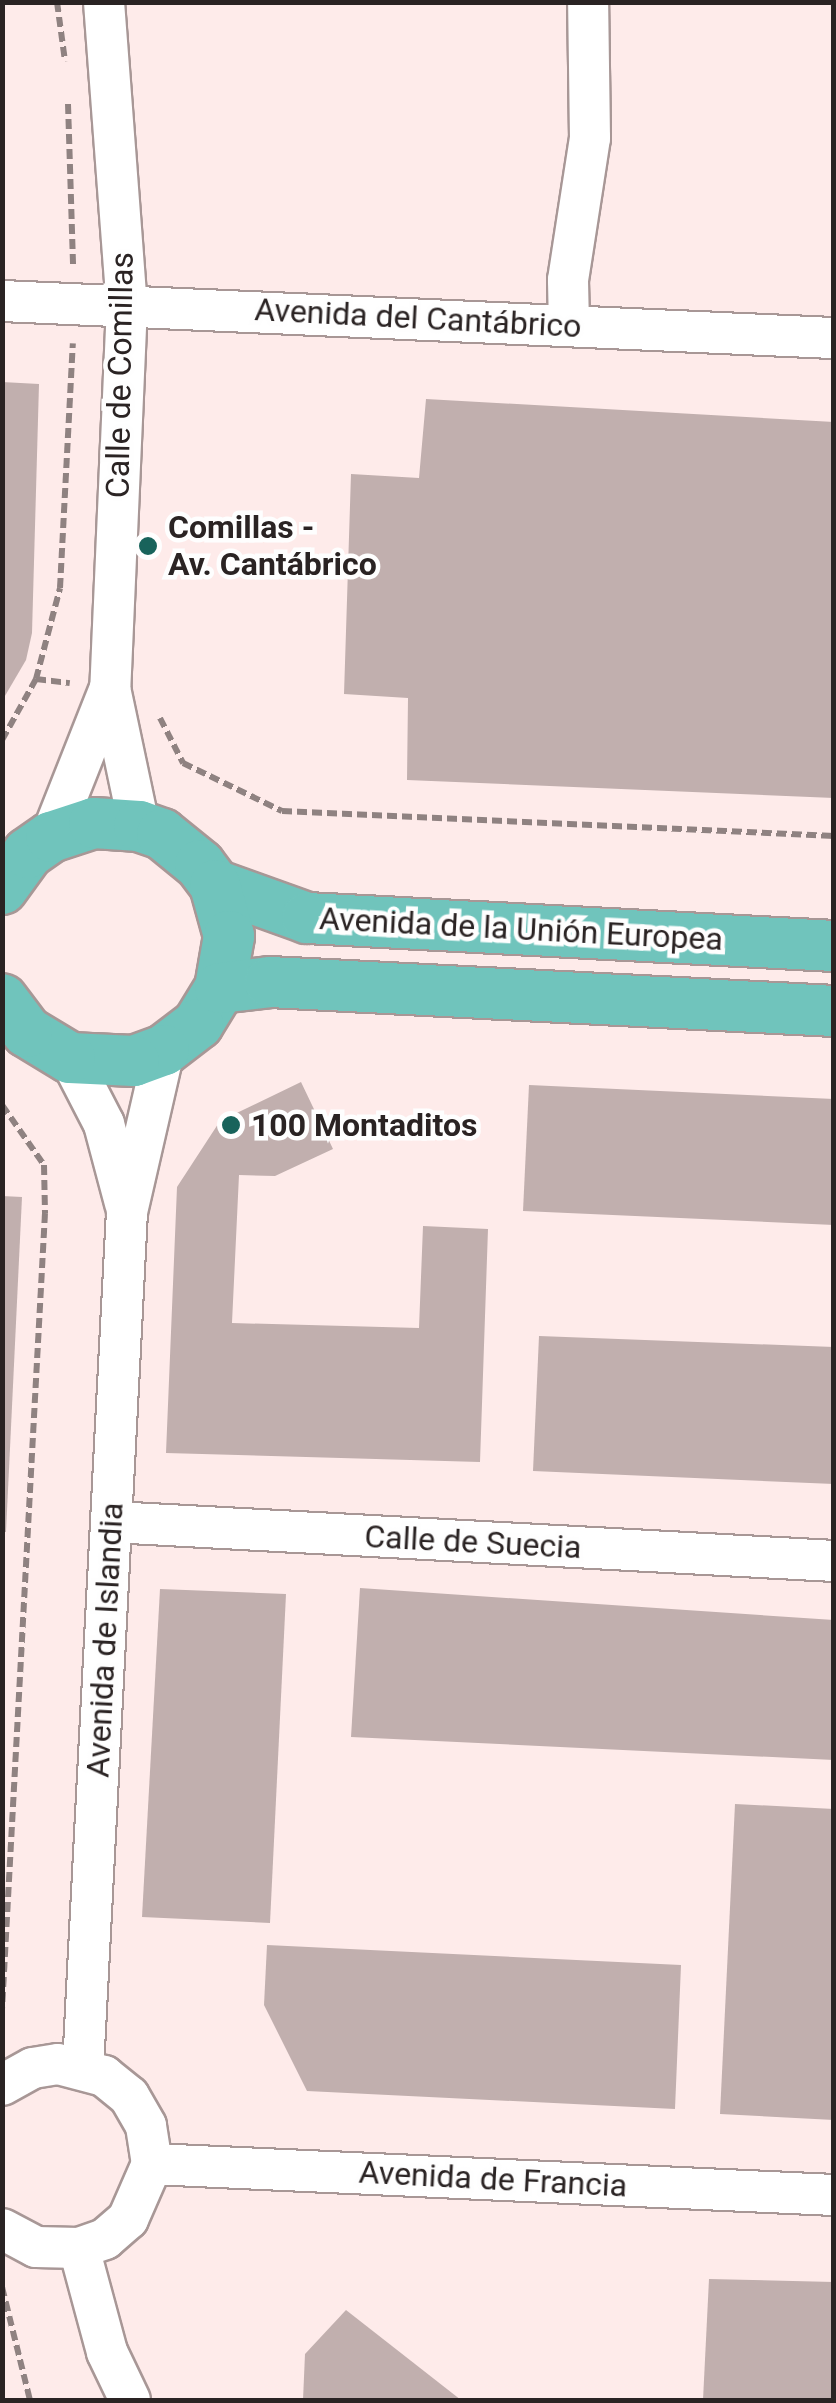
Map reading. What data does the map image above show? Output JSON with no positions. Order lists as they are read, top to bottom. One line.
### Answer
{"streets":{"main road":["Avenida de la Unión Europea"],"street":["Avenida del Cantábrico","Calle de Comillas","Calle de Suecia","Avenida de Islandia","Avenida de Francia"]},"crossings":[["Avenida del Cantábrico","Calle de Comillas"],["Calle de Suecia","Avenida de Islandia"]],"places":["Comillas - Av. Cantábrico","100 Montaditos"]}
